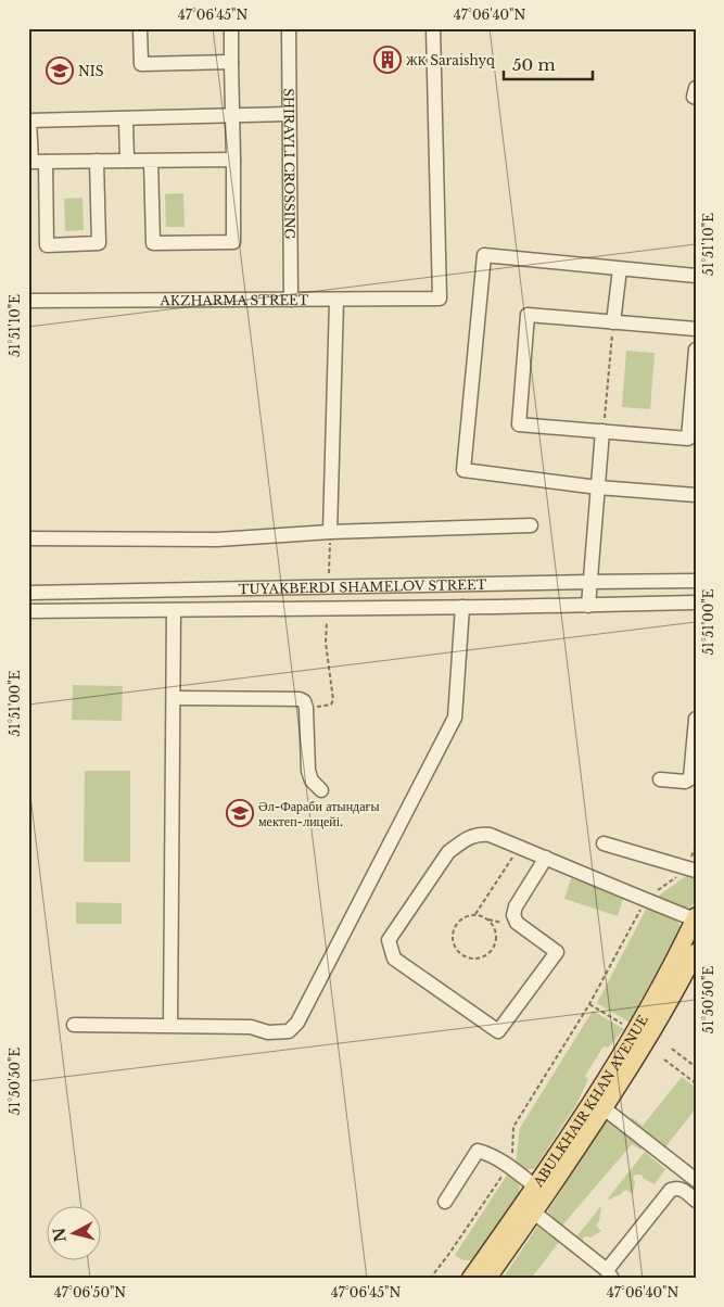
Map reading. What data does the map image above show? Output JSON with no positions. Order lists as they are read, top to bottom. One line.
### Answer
{"streets":{"main road":["ABULKHAIR KHAN AVENUE"],"street":["SHIRAYLI CROSSING","AKZHARMA STREET","TUYAKBERDI SHAMELOV STREET"]},"crossings":[["SHIRAYLI CROSSING","AKZHARMA STREET"]],"places":{"building":["ЖК Saraishyq"],"school or university":["NIS","Әл-Фараби атындағы мектеп-лицейі."]},"scale_bar":"50 m","north":"left","coordinates":["47°06'45\"N","47°06'40\"N","51°51'10\"E","51°51'00\"E","51°50'50\"E","47°06'50\"N"]}
